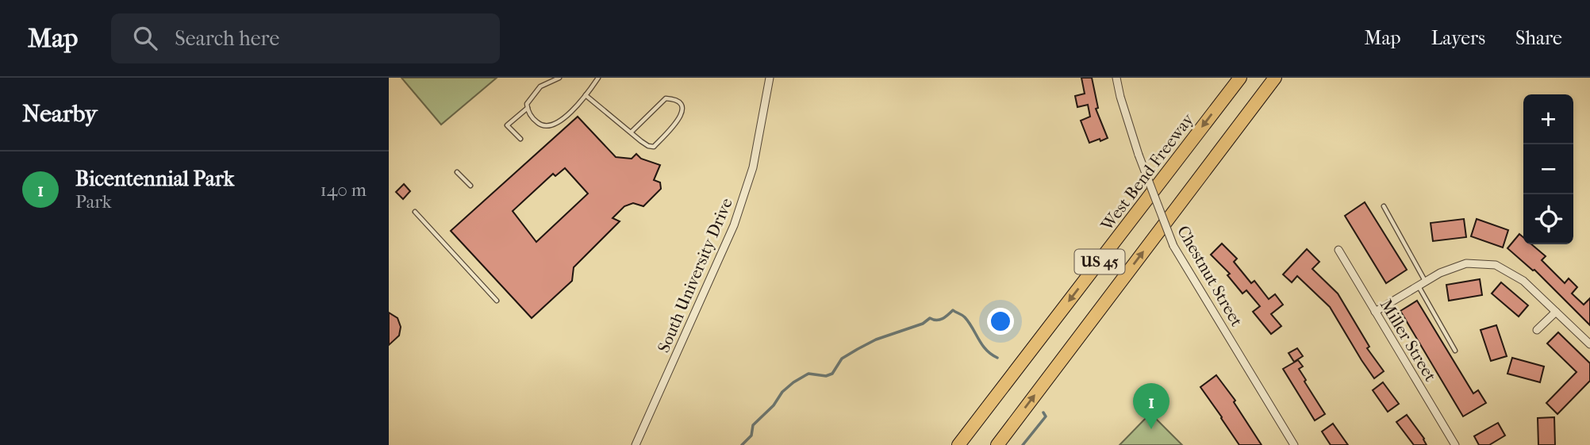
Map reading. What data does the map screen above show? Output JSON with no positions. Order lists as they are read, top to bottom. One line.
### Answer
{"streets":{"highway":["West Bend Freeway","US 45"],"street":["South University Drive","Chestnut Street","Miller Street"]},"page":{"header":"Map","search":"Search here","nav":["Map","Layers","Share"],"heading":"Nearby","map_buttons":["+","−"],"list":[{"mark":"1","name":"Bicentennial Park","note":"Park","value":"140 m"}],"pins":"1"}}
